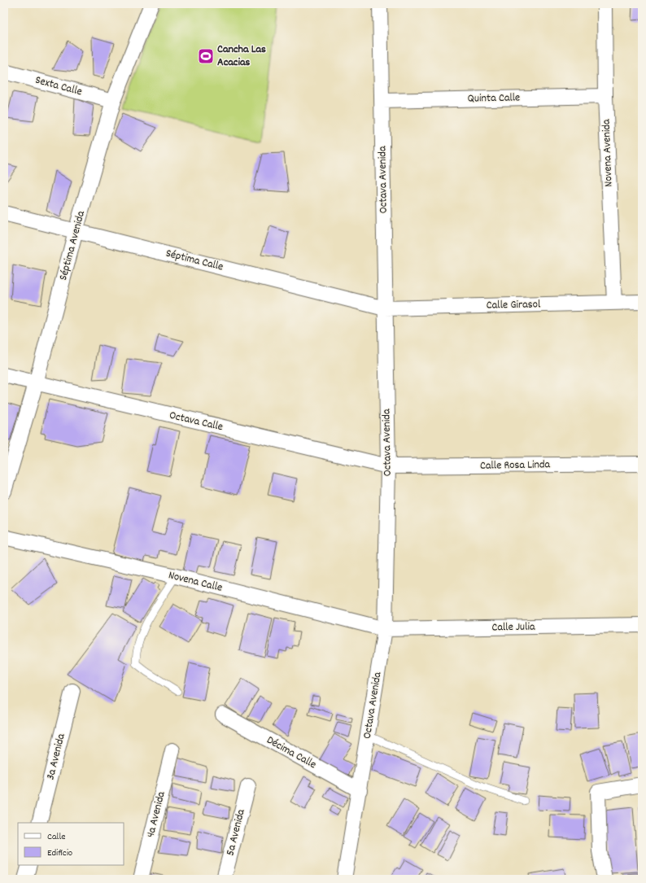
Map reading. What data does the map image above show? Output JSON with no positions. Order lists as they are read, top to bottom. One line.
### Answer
{"streets":{"street":["Sexta Calle","Quinta Calle","Novena Avenida","Octava Avenida","Séptima Avenida","Séptima Calle","Calle Girasol","Octava Calle","Calle Rosa Linda","Novena Calle","Calle Julia","Décima Calle","3a Avenida","4a Avenida","5a Avenida"]},"crossings":[["Sexta Calle","Séptima Avenida"],["Quinta Calle","Novena Avenida"],["Quinta Calle","Octava Avenida"],["Novena Avenida","Calle Girasol"],["Octava Avenida","Séptima Calle"],["Octava Avenida","Calle Girasol"],["Octava Avenida","Octava Calle"],["Octava Avenida","Calle Rosa Linda"],["Octava Avenida","Novena Calle"],["Octava Avenida","Calle Julia"],["Octava Avenida","Décima Calle"],["Séptima Avenida","Séptima Calle"],["Séptima Avenida","Octava Calle"],["Séptima Calle","Calle Girasol"],["Octava Calle","Calle Rosa Linda"],["Novena Calle","Calle Julia"]],"places":{"sports":["Cancha Las Acacias"]},"legend":["Calle","Edificio"]}
